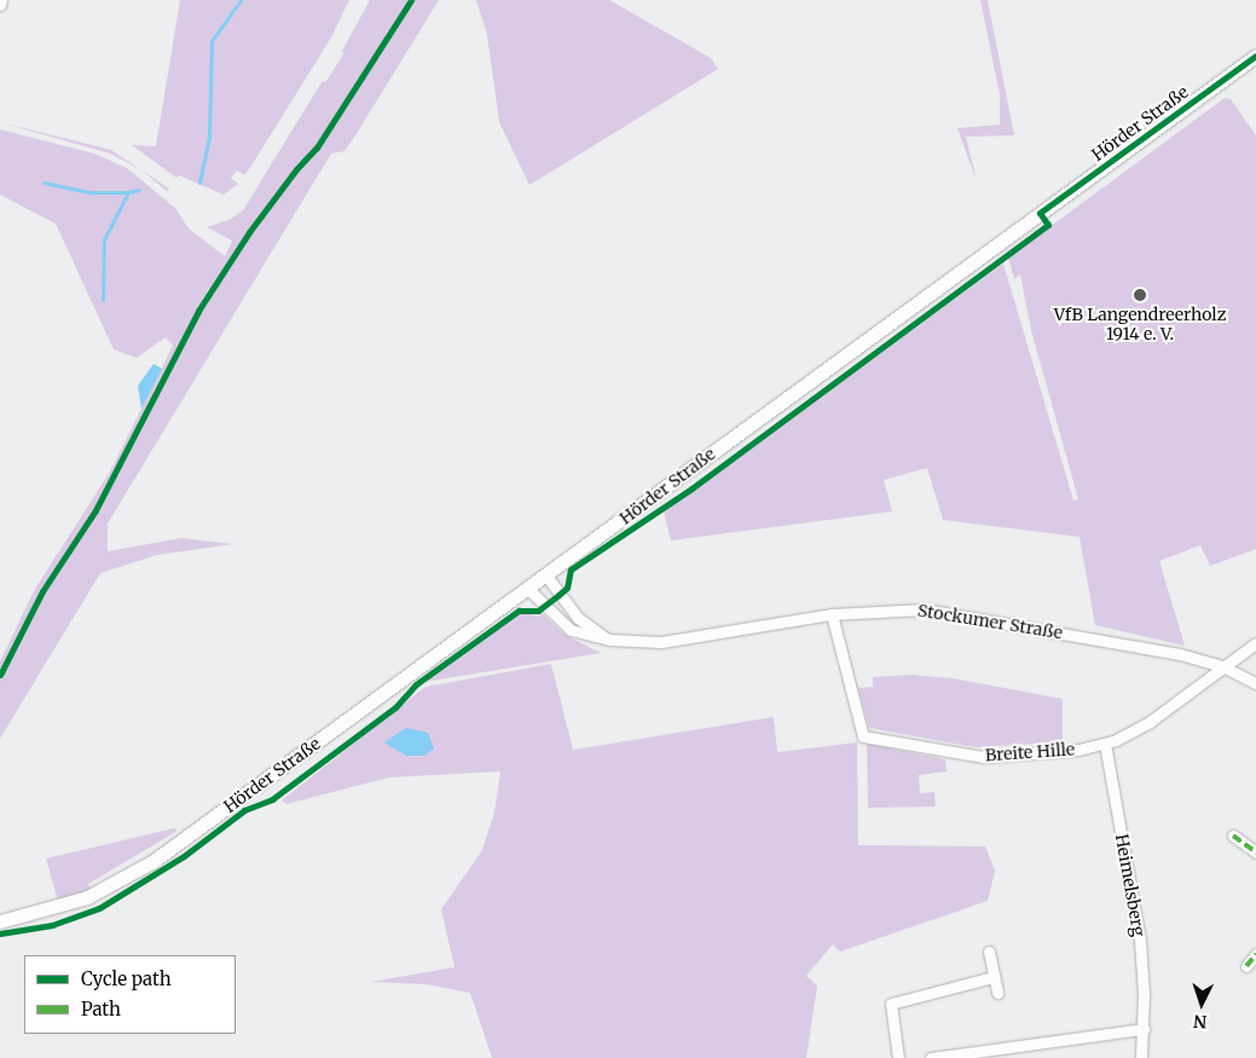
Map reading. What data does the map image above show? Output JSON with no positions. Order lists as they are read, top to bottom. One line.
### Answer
{"streets":{"main road":["Hörder Straße"],"street":["Stockumer Straße","Breite Hille","Heimelsberg"]},"crossings":[["Hörder Straße","Stockumer Straße"],["Stockumer Straße","Breite Hille"],["Breite Hille","Heimelsberg"]],"places":["VfB Langendreerholz 1914 e. V."],"legend":["Cycle path","Path"],"north":"bottom"}
